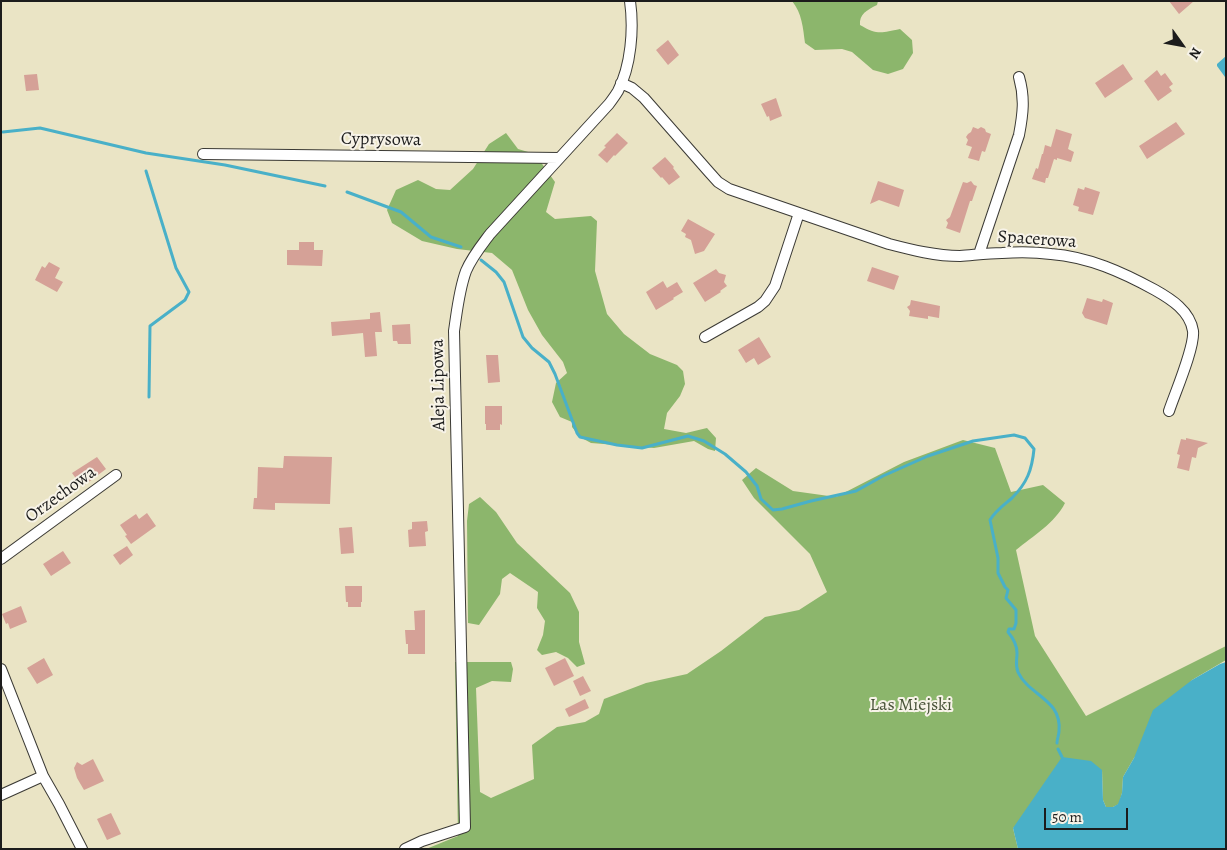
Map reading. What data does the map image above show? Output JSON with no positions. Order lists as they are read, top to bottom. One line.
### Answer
{"streets":{"street":["Cyprysowa","Spacerowa","Aleja Lipowa","Orzechowa"]},"crossings":[["Cyprysowa","Aleja Lipowa"],["Spacerowa","Aleja Lipowa"]],"parks":["Las Miejski"],"scale_bar":"50 m","north":"bottom right"}
